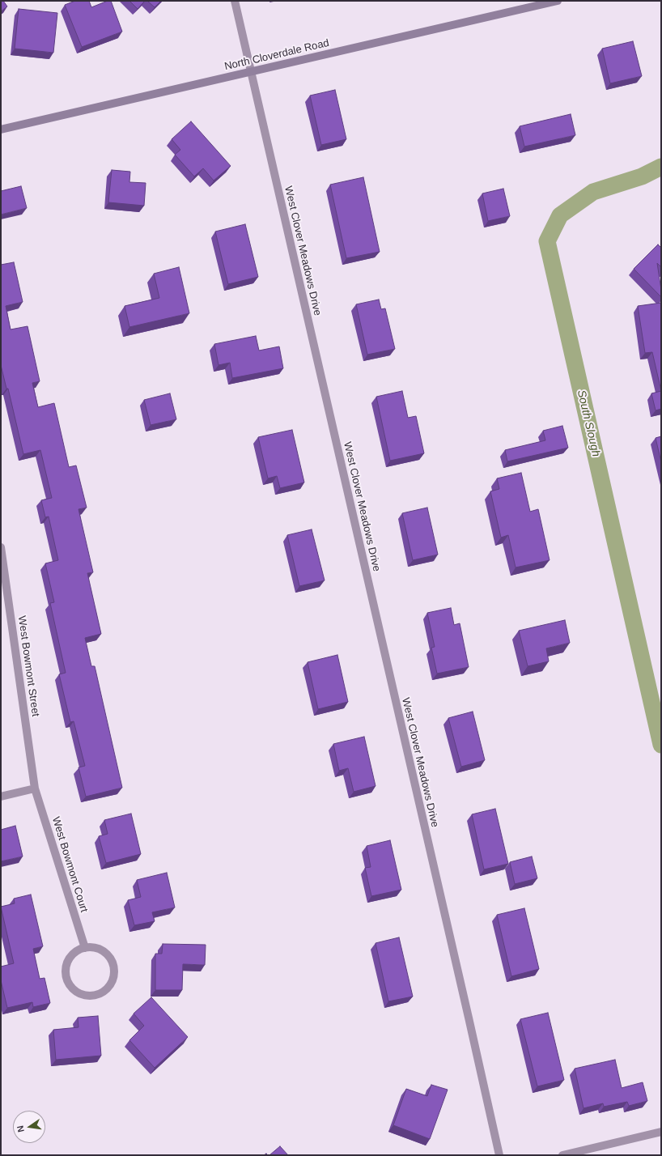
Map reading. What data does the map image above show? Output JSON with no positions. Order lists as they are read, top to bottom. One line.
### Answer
{"streets":{"main road":["North Cloverdale Road"],"street":["West Clover Meadows Drive","West Bowmont Street","West Bowmont Court"]},"crossings":[["North Cloverdale Road","West Clover Meadows Drive"],["West Bowmont Street","West Bowmont Court"]],"water":["South Slough"],"north":"left"}
